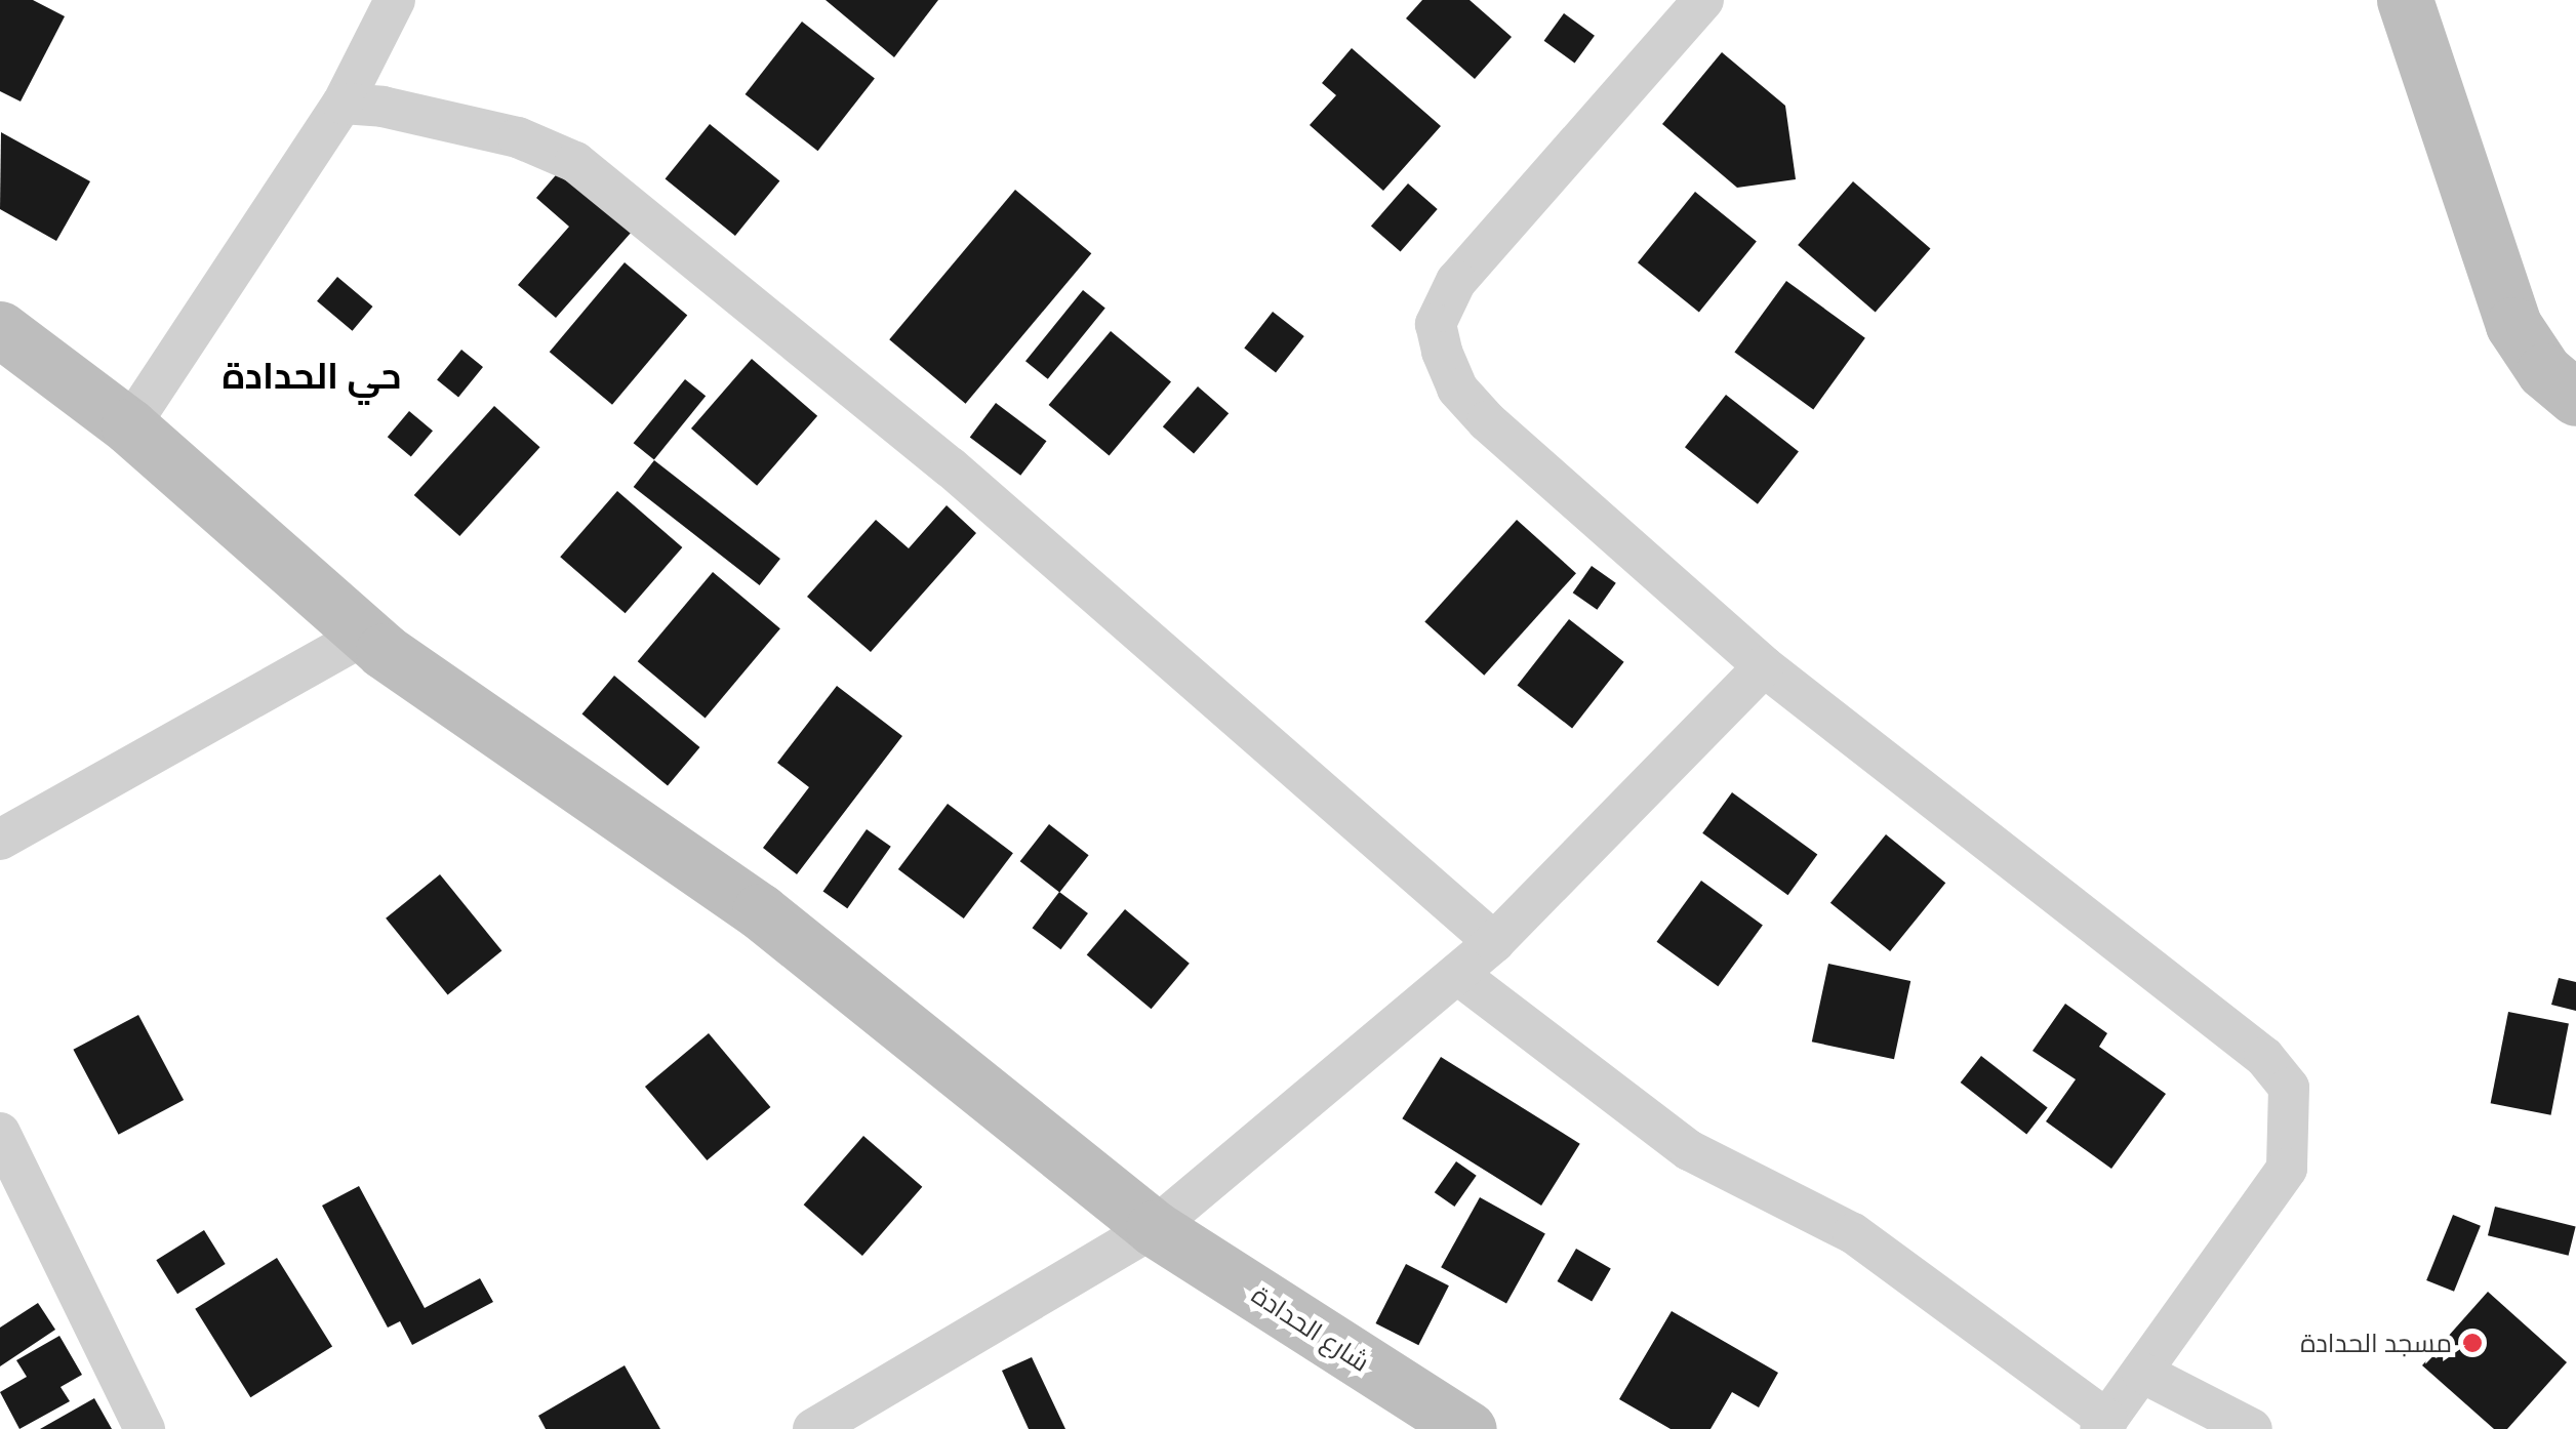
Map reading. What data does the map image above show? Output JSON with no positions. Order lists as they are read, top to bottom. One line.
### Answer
{"streets":{"street":["شارع الحدادة"]},"districts":["حي الحدادة"],"places":["مسجد الحدادة"]}
